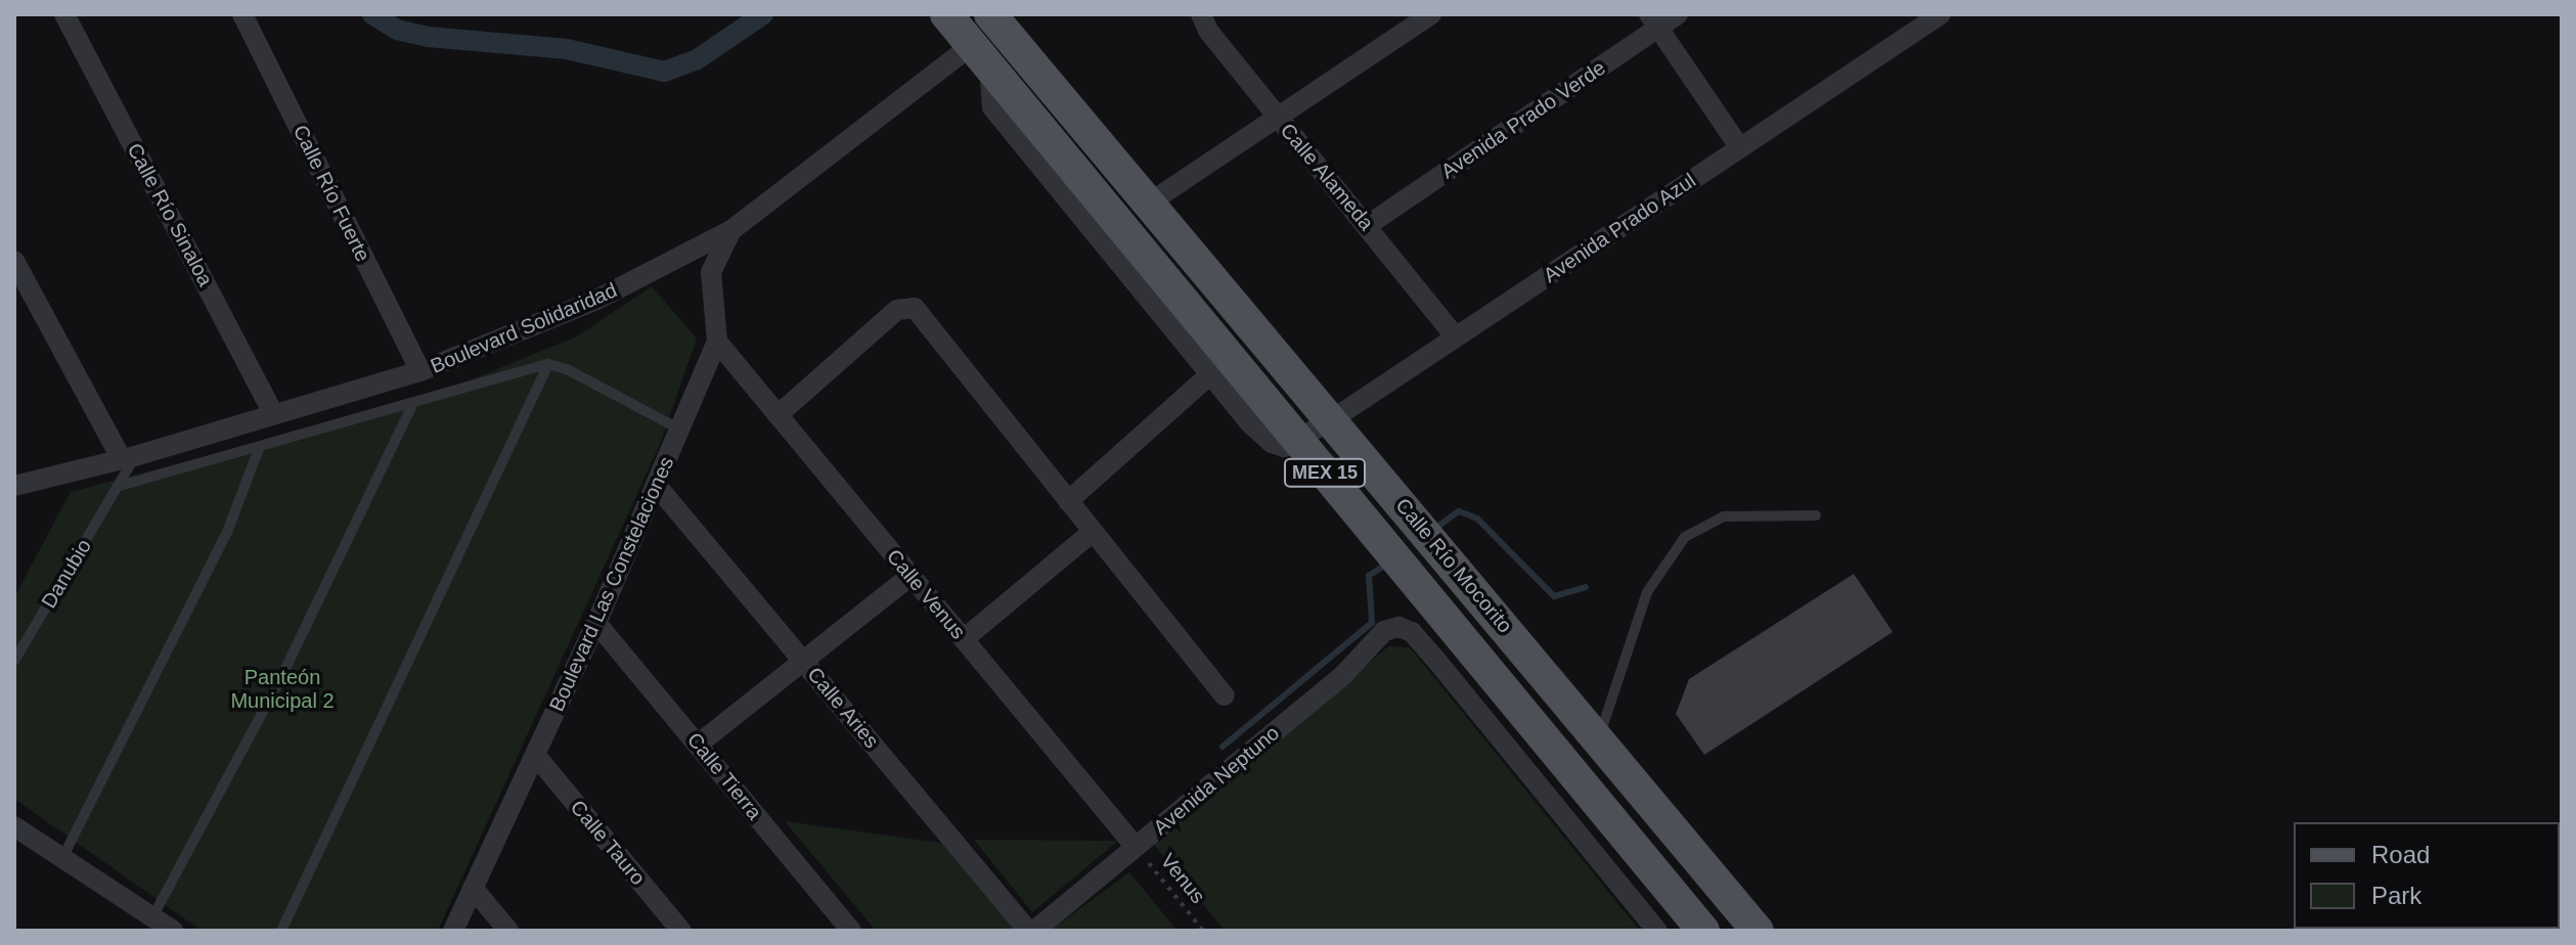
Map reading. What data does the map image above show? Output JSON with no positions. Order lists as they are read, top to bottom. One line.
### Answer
{"streets":{"main road":["MEX 15","Calle Río Mocorito"],"street":["Avenida Prado Verde","Calle Alameda","Calle Río Fuerte","Calle Río Sinaloa","Avenida Prado Azul","Boulevard Solidaridad","Boulevard Las Constelaciones","Calle Venus","Calle Aries","Calle Tierra","Avenida Neptuno","Calle Tauro"],"lane":["Danubio"],"path":["Venus"]},"crossings":[["Avenida Prado Verde","Calle Alameda"],["Calle Alameda","Avenida Prado Azul"],["Calle Río Fuerte","Boulevard Solidaridad"],["Calle Río Sinaloa","Boulevard Solidaridad"],["Avenida Prado Azul","Calle Río Mocorito"],["Boulevard Solidaridad","Calle Río Mocorito"],["Boulevard Solidaridad","Danubio"],["Boulevard Solidaridad","Boulevard Las Constelaciones"],["Boulevard Las Constelaciones","Calle Venus"],["Boulevard Las Constelaciones","Calle Aries"],["Boulevard Las Constelaciones","Calle Tierra"],["Boulevard Las Constelaciones","Calle Tauro"],["Calle Venus","Avenida Neptuno"],["Calle Venus","Venus"],["Calle Aries","Avenida Neptuno"],["Avenida Neptuno","Venus"]],"parks":["Panteón Municipal 2"],"legend":["Road","Park"]}
